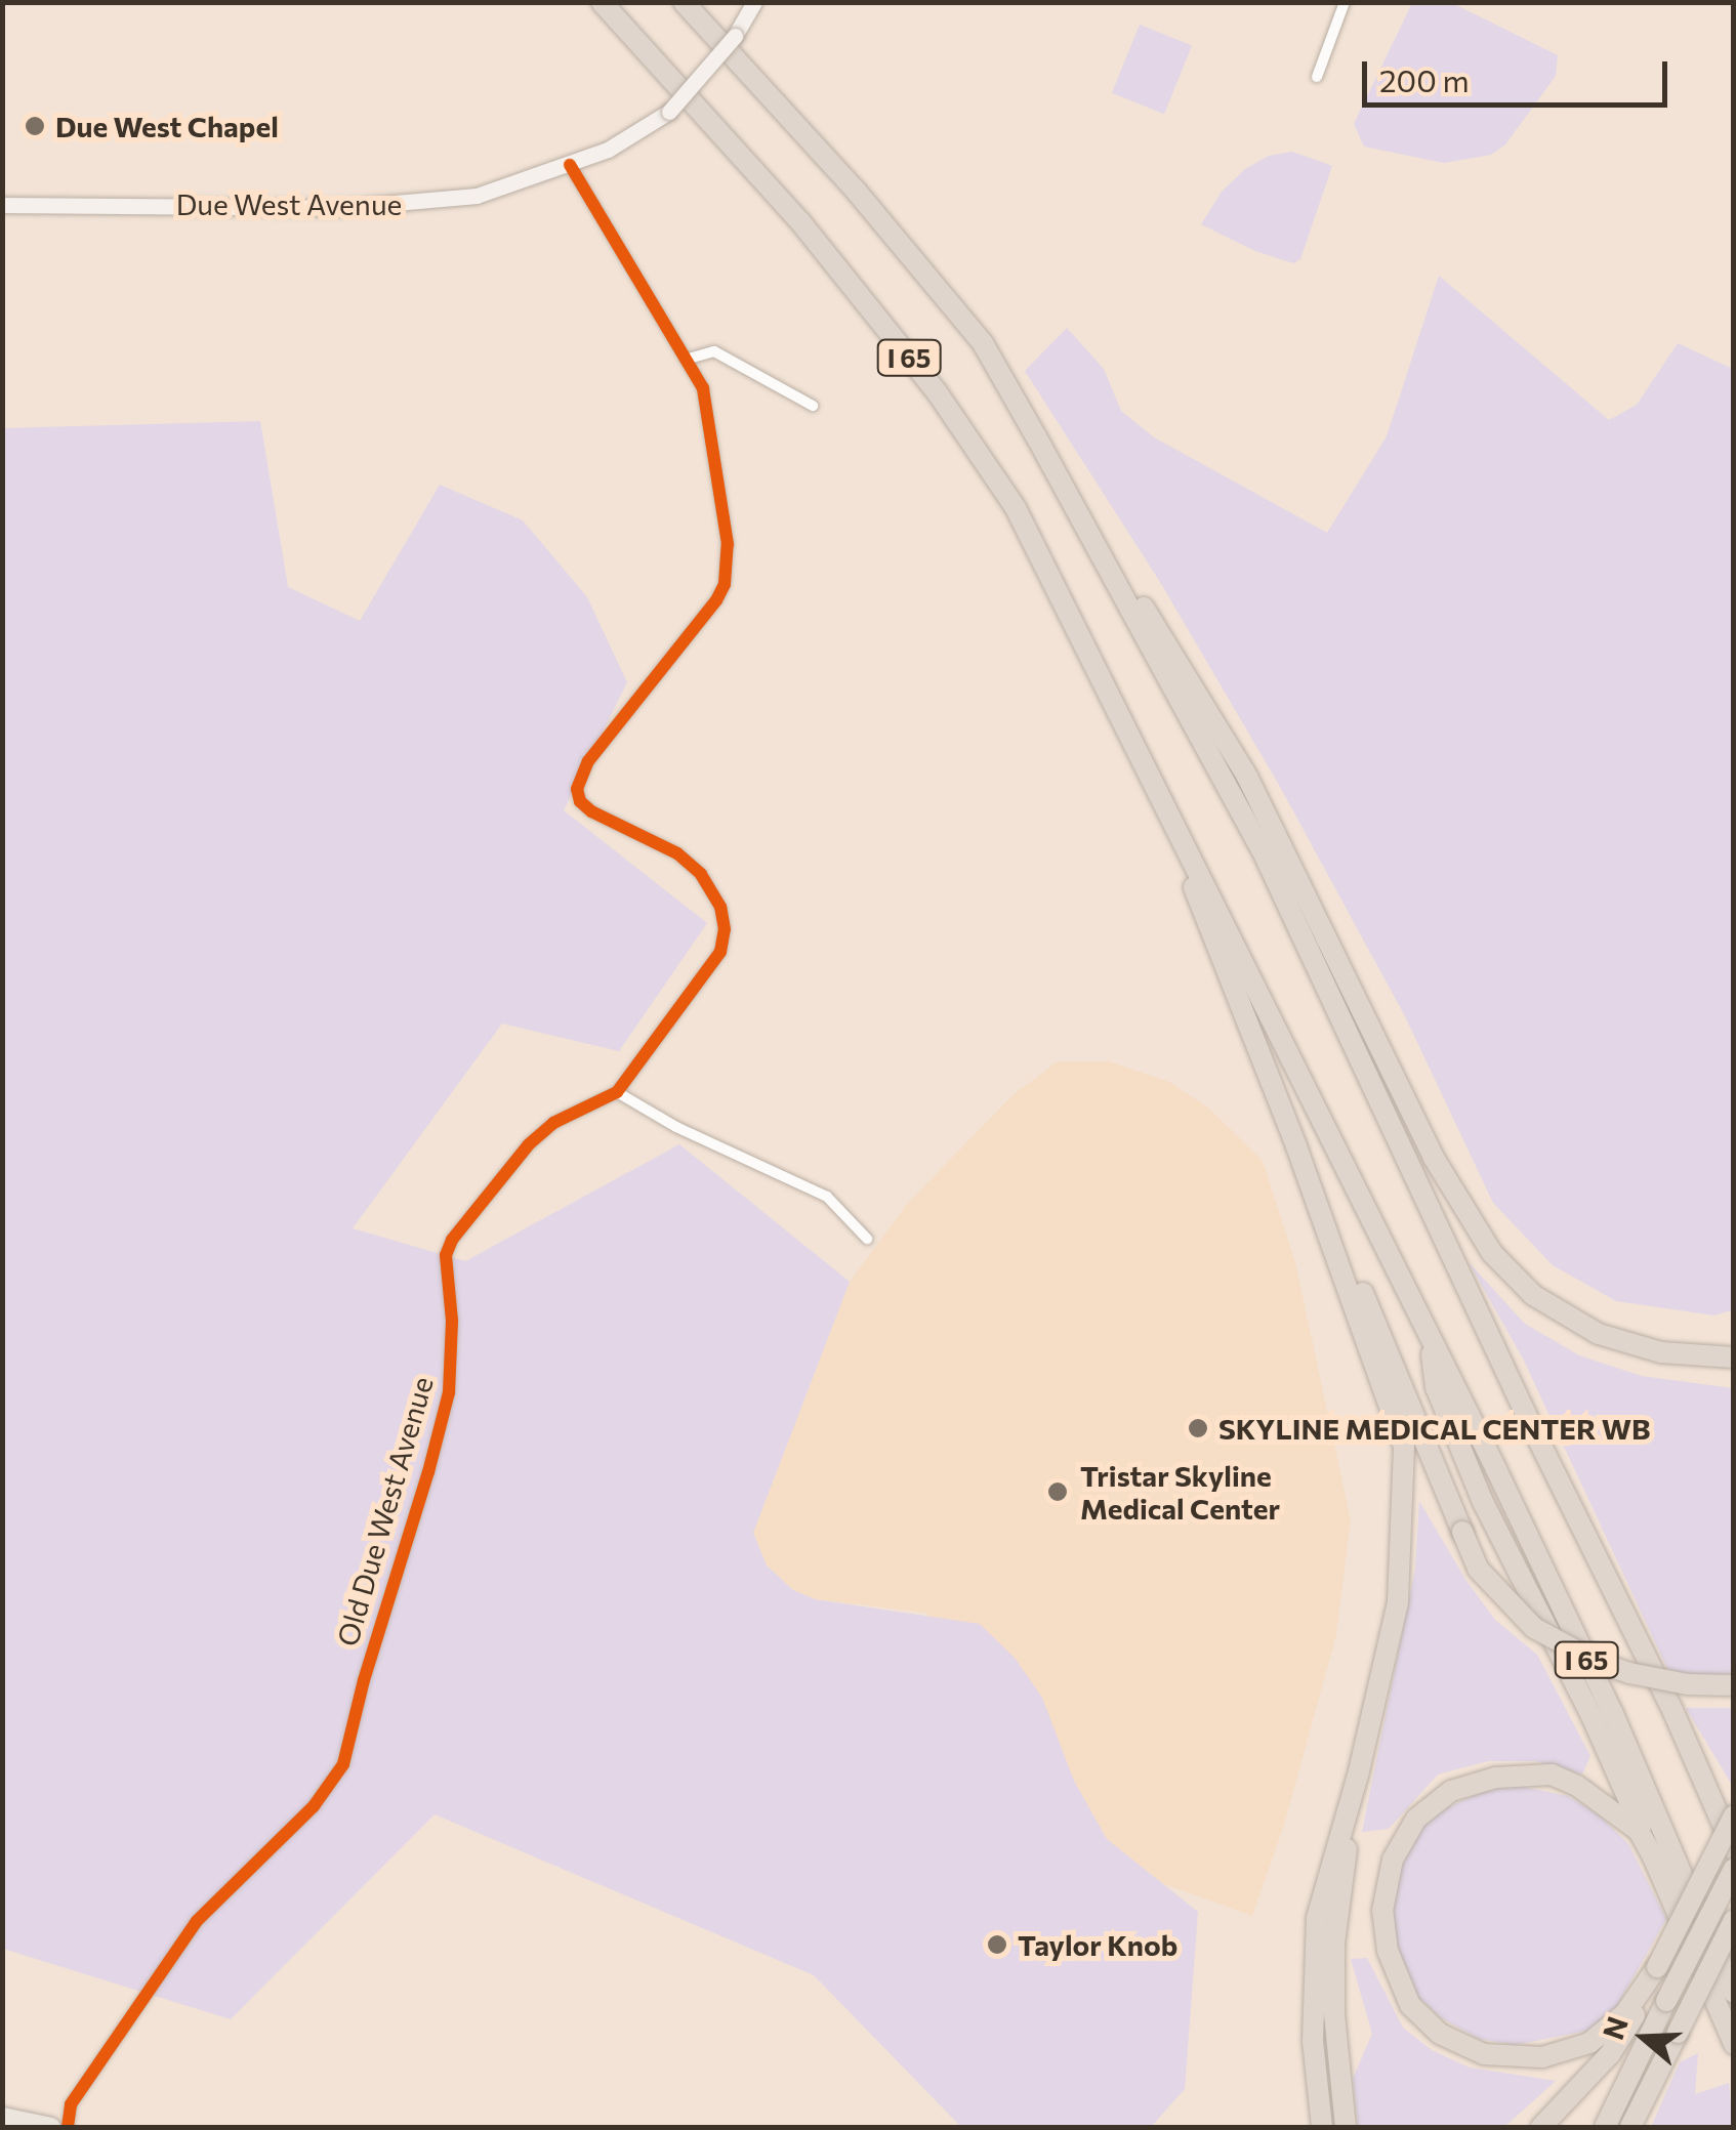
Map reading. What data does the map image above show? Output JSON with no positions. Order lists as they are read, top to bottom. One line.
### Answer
{"streets":{"highway":["I 65"],"main road":["Due West Avenue"],"street":["Old Due West Avenue"]},"crossings":[["Due West Avenue","Old Due West Avenue"]],"places":["Due West Chapel","SKYLINE MEDICAL CENTER WB","Tristar Skyline Medical Center","Taylor Knob"],"scale_bar":"200 m","north":"left"}
